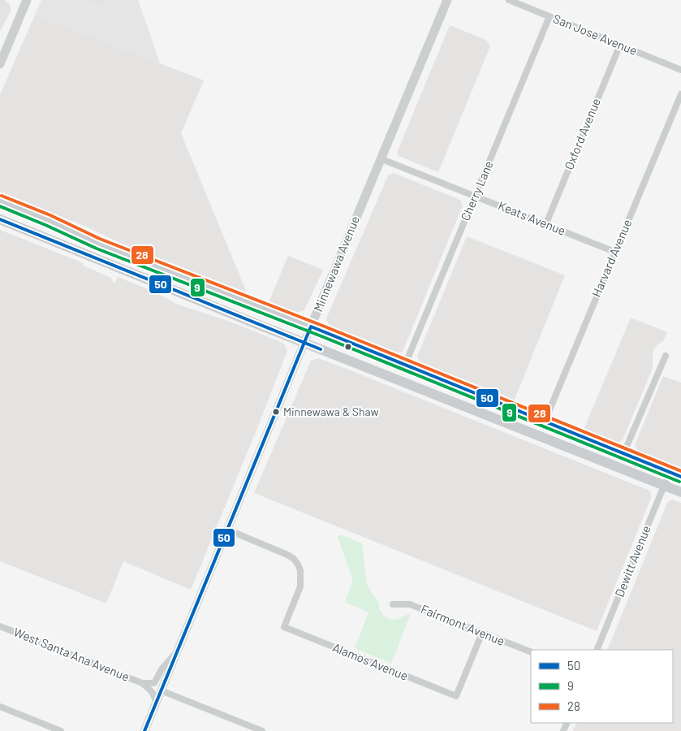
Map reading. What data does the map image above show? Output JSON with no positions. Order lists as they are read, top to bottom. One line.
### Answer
{"streets":{"main road":["Minnewawa Avenue"],"street":["San Jose Avenue","Oxford Avenue","Cherry Lane","Keats Avenue","Harvard Avenue","Dewitt Avenue","Fairmont Avenue","West Santa Ana Avenue","Alamos Avenue"]},"crossings":[["San Jose Avenue","Oxford Avenue"],["San Jose Avenue","Cherry Lane"],["Oxford Avenue","Keats Avenue"],["Cherry Lane","Keats Avenue"],["Keats Avenue","Harvard Avenue"],["Keats Avenue","Minnewawa Avenue"],["Minnewawa Avenue","West Santa Ana Avenue"],["Minnewawa Avenue","Alamos Avenue"],["Fairmont Avenue","Alamos Avenue"]],"places":["Minnewawa & Shaw"],"lines":["transit line 28","transit line 9","transit line 50"],"legend":["50","9","28"]}
